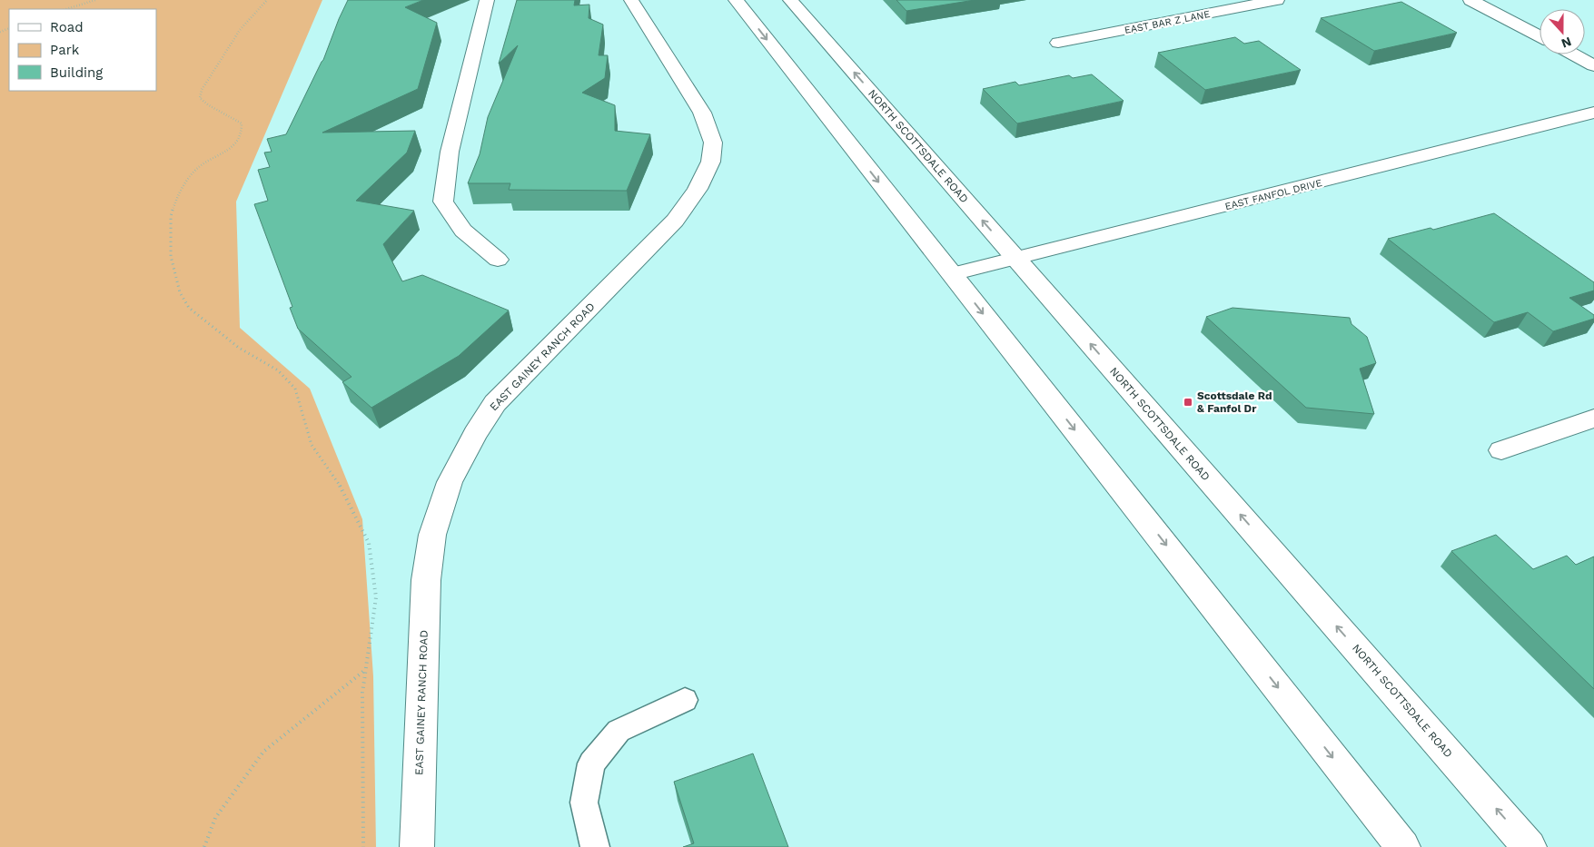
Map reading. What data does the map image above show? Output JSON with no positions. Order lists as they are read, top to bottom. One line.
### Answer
{"streets":{"street":["EAST BAR Z LANE","NORTH SCOTTSDALE ROAD","EAST FANFOL DRIVE","EAST GAINEY RANCH ROAD"]},"crossings":[["NORTH SCOTTSDALE ROAD","EAST FANFOL DRIVE"]],"places":{"transit":["Scottsdale Rd & Fanfol Dr"]},"legend":["Road","Park","Building"],"north":"bottom"}
